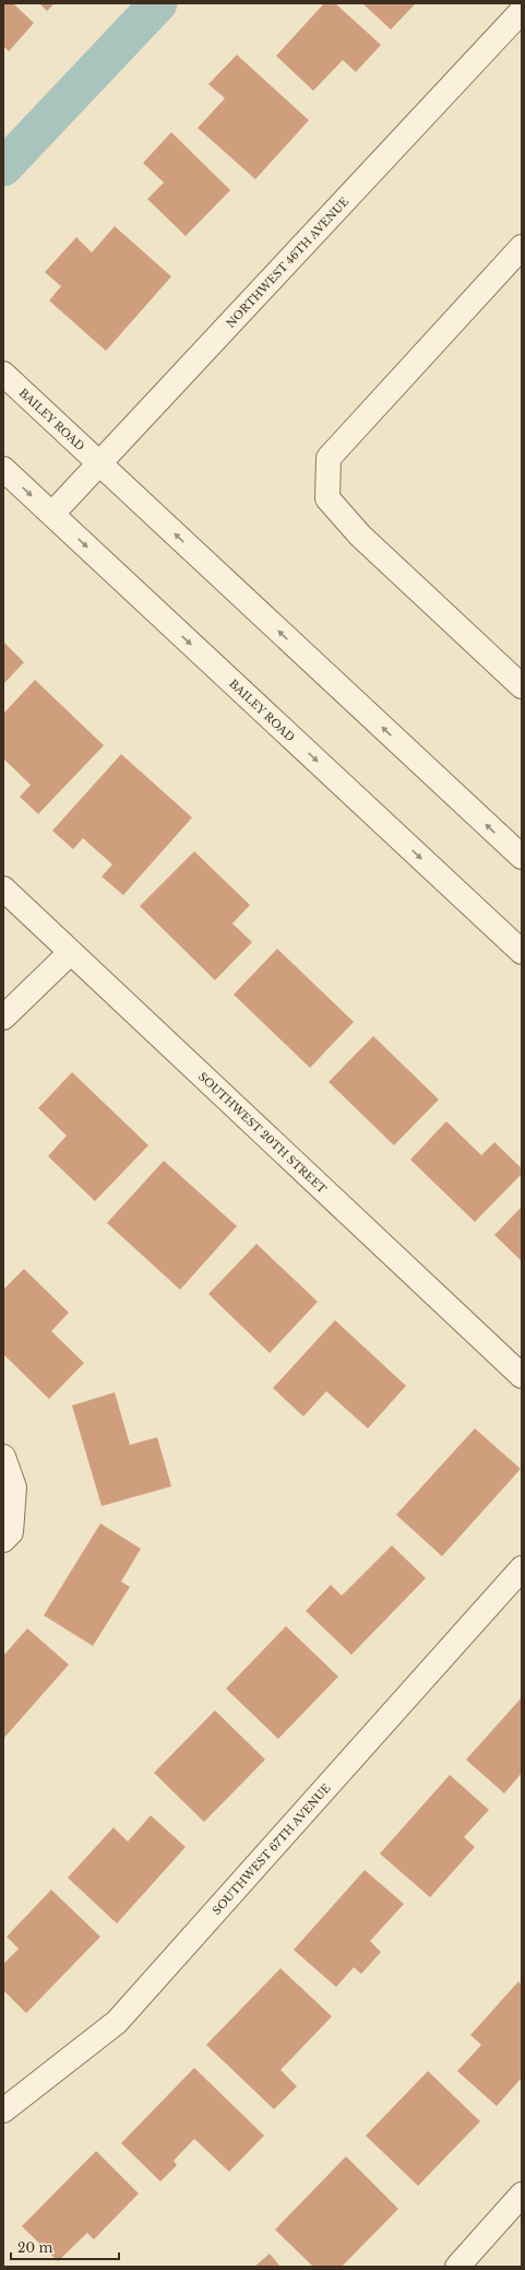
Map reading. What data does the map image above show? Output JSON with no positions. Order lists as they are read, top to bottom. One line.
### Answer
{"streets":{"street":["NORTHWEST 46TH AVENUE","BAILEY ROAD","SOUTHWEST 20TH STREET","SOUTHWEST 67TH AVENUE"]},"crossings":[["NORTHWEST 46TH AVENUE","BAILEY ROAD"]],"scale_bar":"20 m"}
